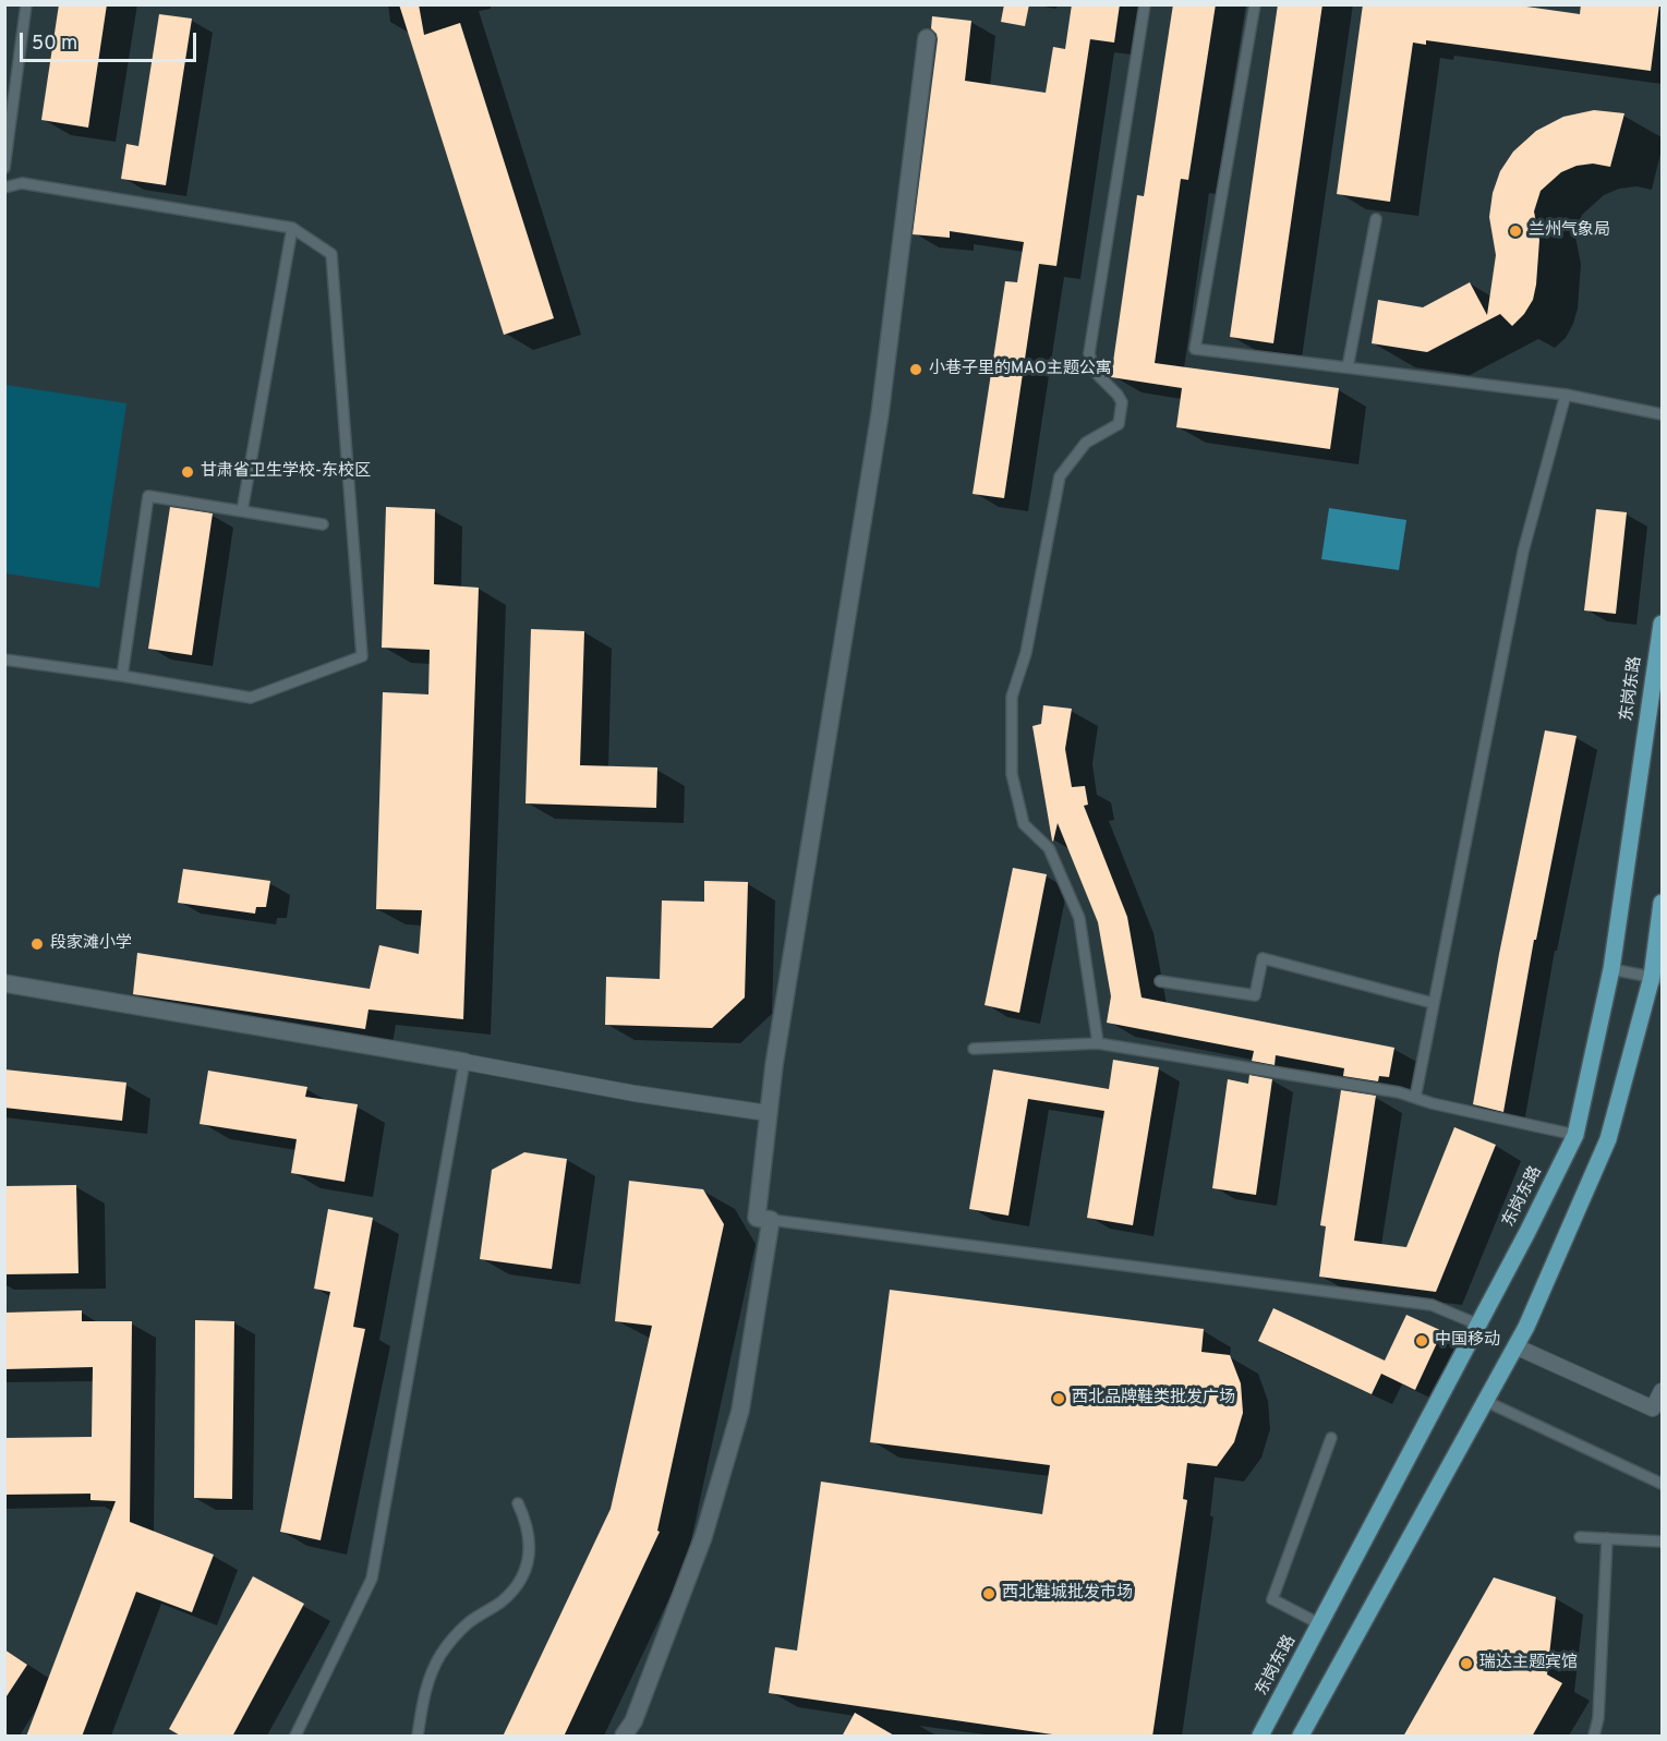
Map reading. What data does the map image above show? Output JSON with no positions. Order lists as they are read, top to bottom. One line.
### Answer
{"streets":{"main road":["东岗东路"]},"places":["兰州气象局","小巷子里的MAO主题公寓","甘肃省卫生学校-东校区","段家滩小学","中国移动","西北品牌鞋类批发广场","西北鞋城批发市场","瑞达主题宾馆"],"scale_bar":"50 m"}
